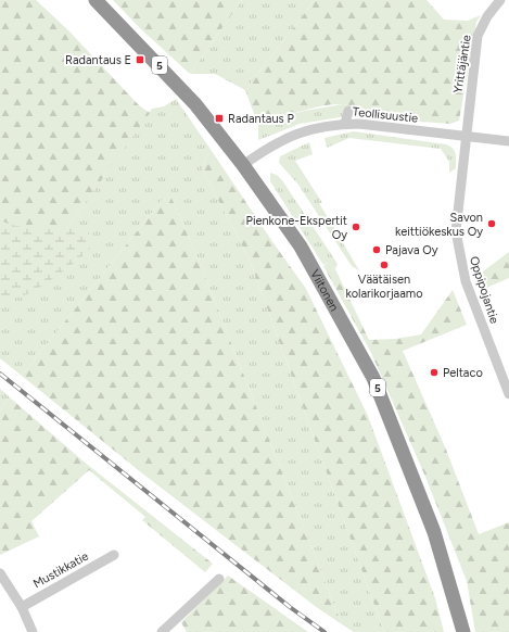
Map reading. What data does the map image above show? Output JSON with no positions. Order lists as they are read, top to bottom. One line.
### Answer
{"streets":{"highway":["5","Viitonen"],"street":["Yrittäjäntie","Teollisuustie","Oppipojantie","Mustikkatie"]},"crossings":[["Yrittäjäntie","Teollisuustie"],["Yrittäjäntie","Oppipojantie"],["Teollisuustie","Viitonen"],["Teollisuustie","Oppipojantie"]],"places":{"transit":["Radantaus E","Radantaus P"],"other":["Savon keittiökeskus Oy","Pienkone-Ekspertit Oy","Pajava Oy","Väätäisen kolarikorjaamo","Peltaco"]}}
